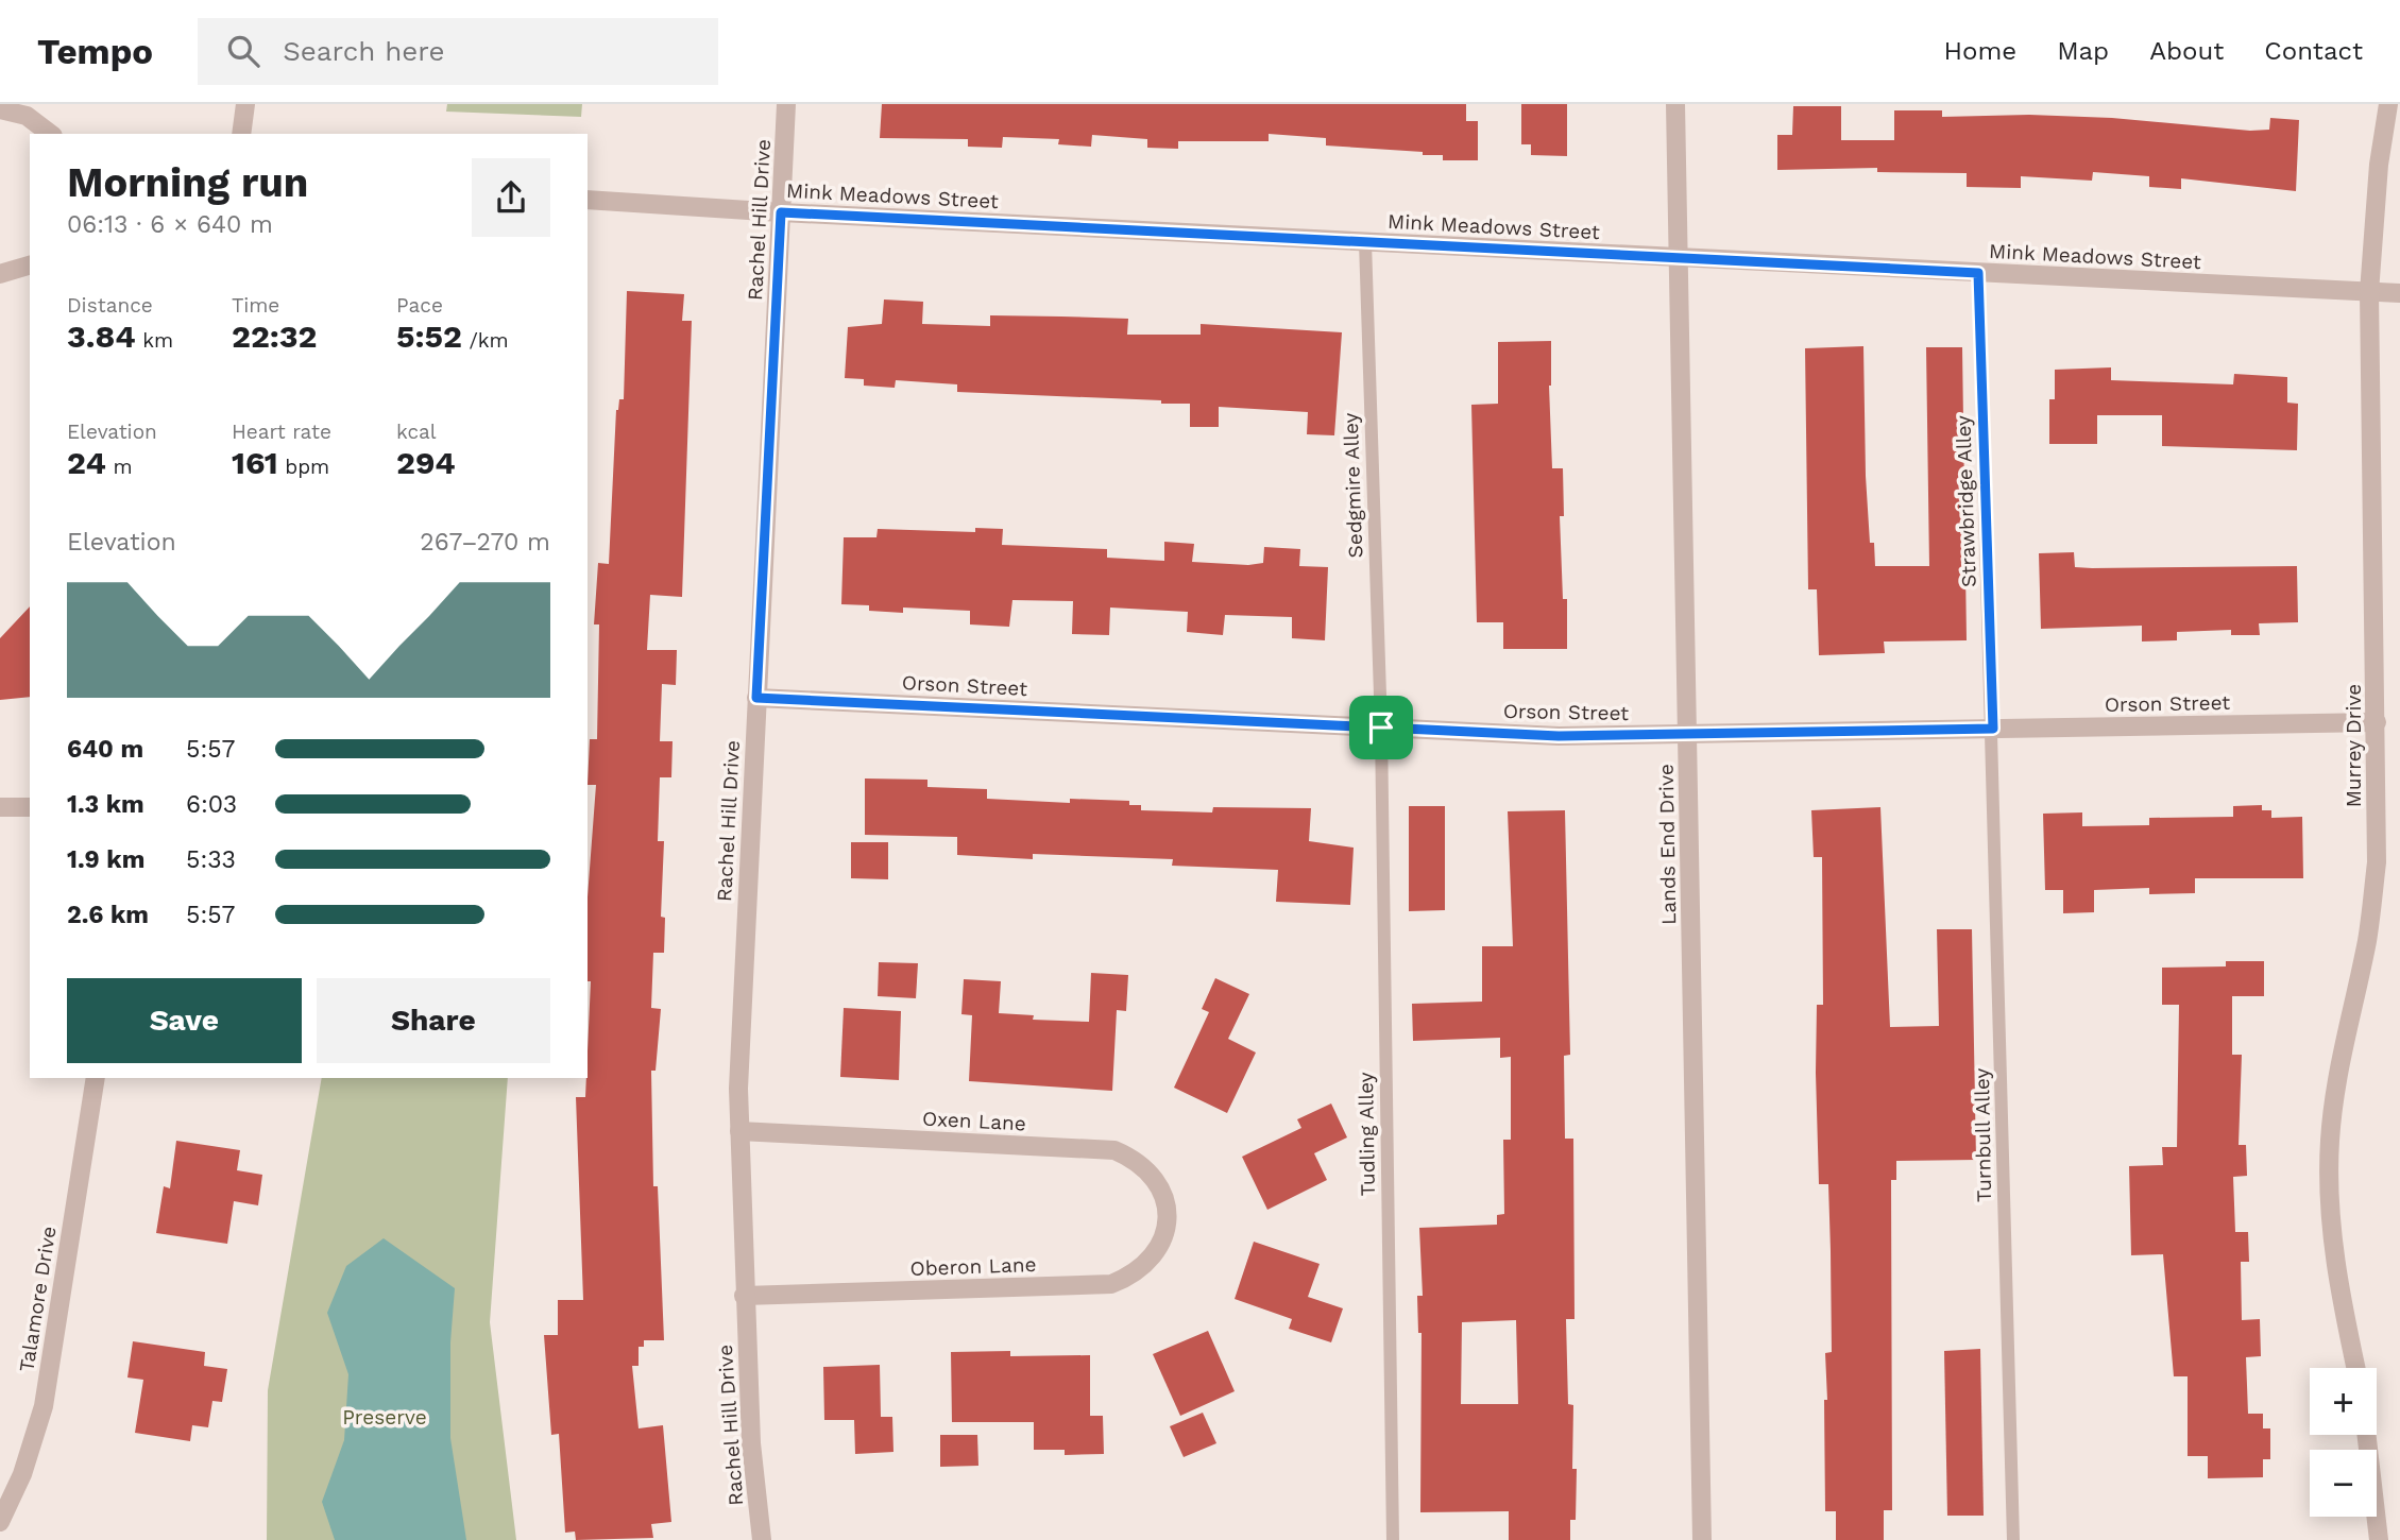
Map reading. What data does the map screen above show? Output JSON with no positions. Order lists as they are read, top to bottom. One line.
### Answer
{"streets":{"street":["Mink Meadows Street","Rachel Hill Drive","Orson Street","Murrey Drive","Lands End Drive","Oxen Lane","Oberon Lane","Talamore Drive"],"lane":["Sedgmire Alley","Strawbridge Alley","Tudling Alley","Turnbull Alley"]},"crossings":[["Mink Meadows Street","Rachel Hill Drive"],["Mink Meadows Street","Sedgmire Alley"],["Mink Meadows Street","Strawbridge Alley"],["Mink Meadows Street","Murrey Drive"],["Mink Meadows Street","Lands End Drive"],["Rachel Hill Drive","Orson Street"],["Rachel Hill Drive","Oxen Lane"],["Rachel Hill Drive","Oberon Lane"],["Sedgmire Alley","Orson Street"],["Sedgmire Alley","Tudling Alley"],["Strawbridge Alley","Orson Street"],["Strawbridge Alley","Turnbull Alley"],["Orson Street","Murrey Drive"],["Orson Street","Lands End Drive"],["Orson Street","Tudling Alley"],["Orson Street","Turnbull Alley"],["Oxen Lane","Oberon Lane"]],"parks":["Preserve"],"page":{"header":"Tempo","search":"Search here","nav":["Home","Map","About","Contact"],"heading":["Morning run","06:13 · 6 × 640 m"],"stats":[["Distance","3.84 km"],["Time","22:32"],["Pace","5:52 /km"],["Elevation","24 m"],["Heart rate","161 bpm"],["kcal","294"]],"chart":["Elevation","267–270 m"],"list":[{"name":"640 m","note":"5:57"},{"name":"1.3 km","note":"6:03"},{"name":"1.9 km","note":"5:33"},{"name":"2.6 km","note":"5:57"}],"buttons":["Save","Share"],"map_buttons":["+","−"]}}
